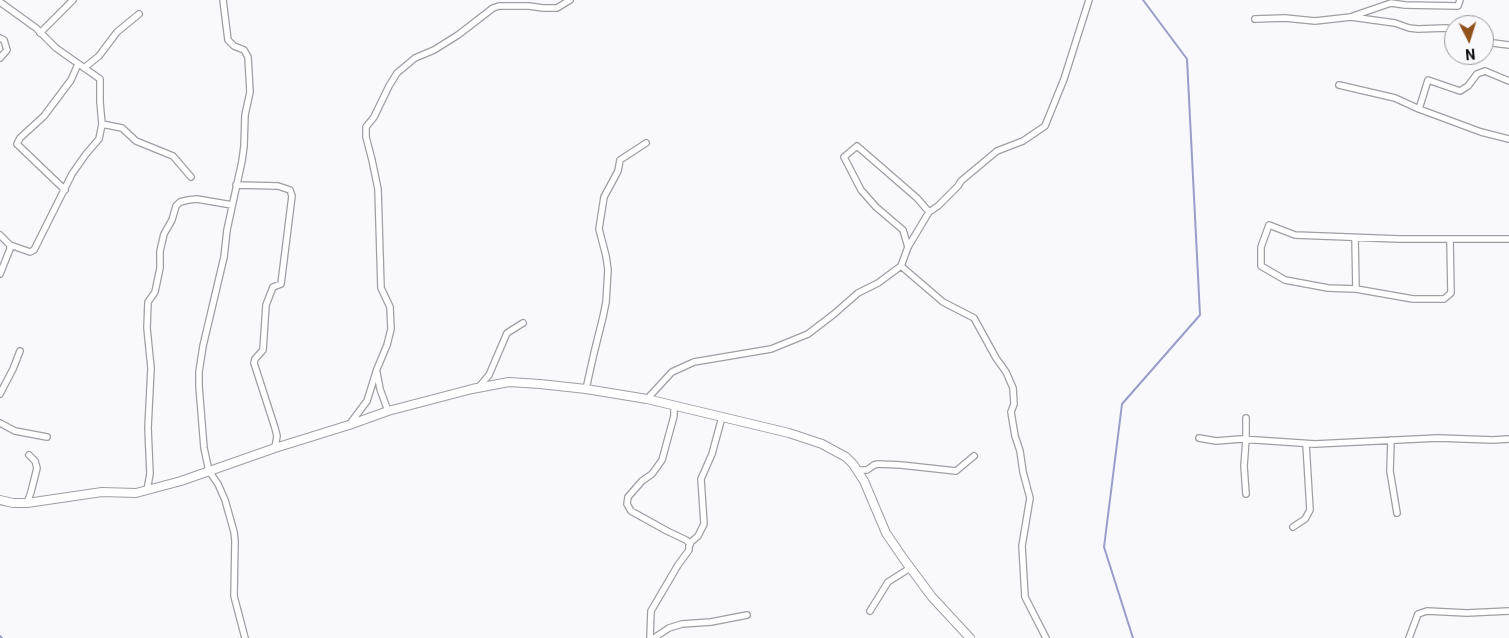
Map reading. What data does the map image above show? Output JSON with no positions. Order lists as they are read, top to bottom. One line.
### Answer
{"north":"bottom"}
